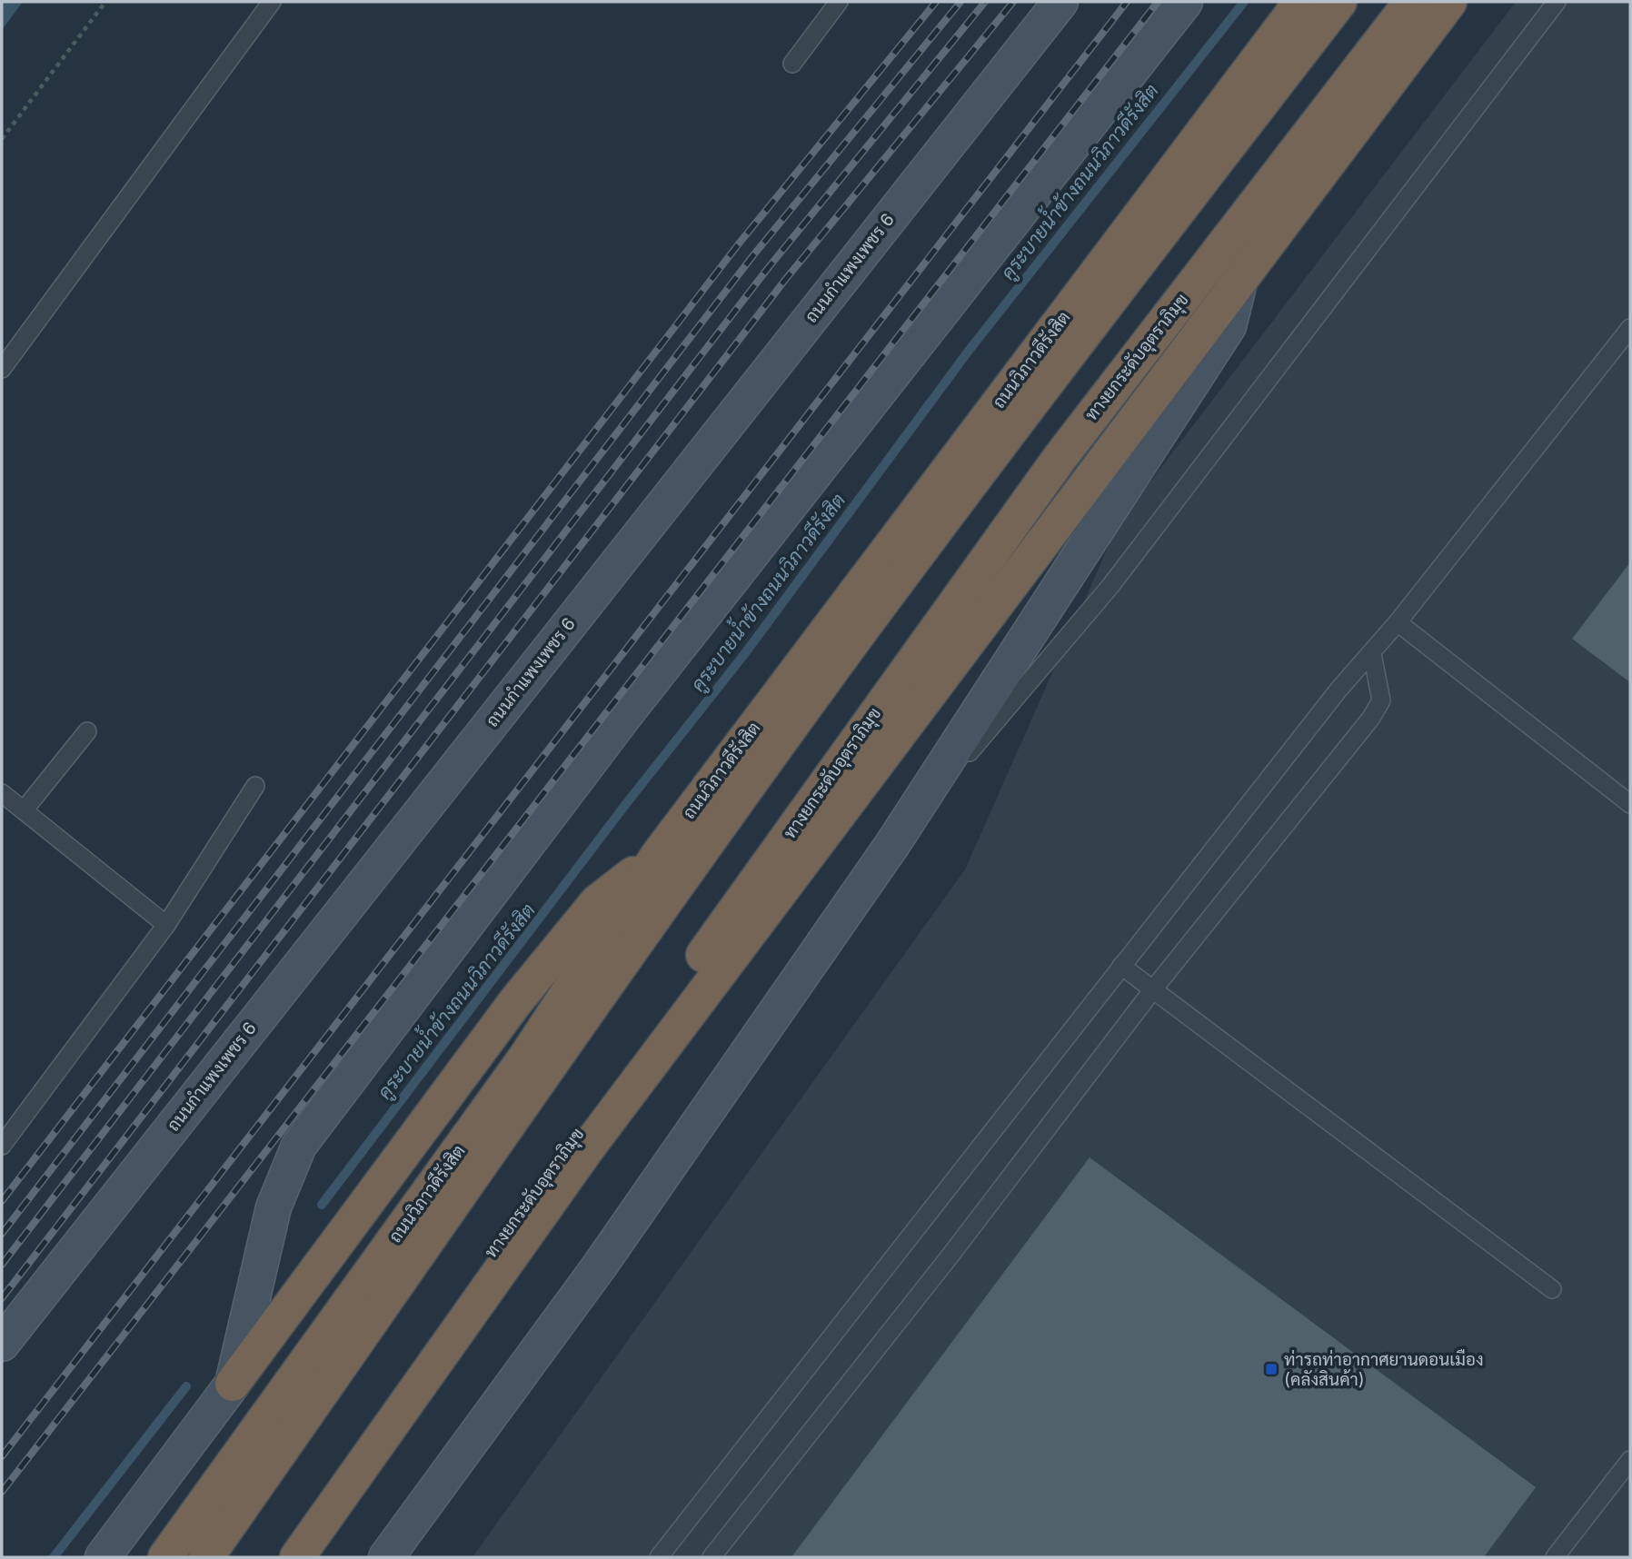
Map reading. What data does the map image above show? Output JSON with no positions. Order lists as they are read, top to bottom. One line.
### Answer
{"streets":{"highway":["ทางยกระดับอุตราภิมุข","ถนนวิภาวดีรังสิต"],"main road":["ถนนกำแพงเพชร 6"]},"water":["คูระบายน้ำข้างถนนวิภาวดีรังสิต"],"places":{"transit":["ท่ารถท่าอากาศยานดอนเมือง (คลังสินค้า)"]}}
